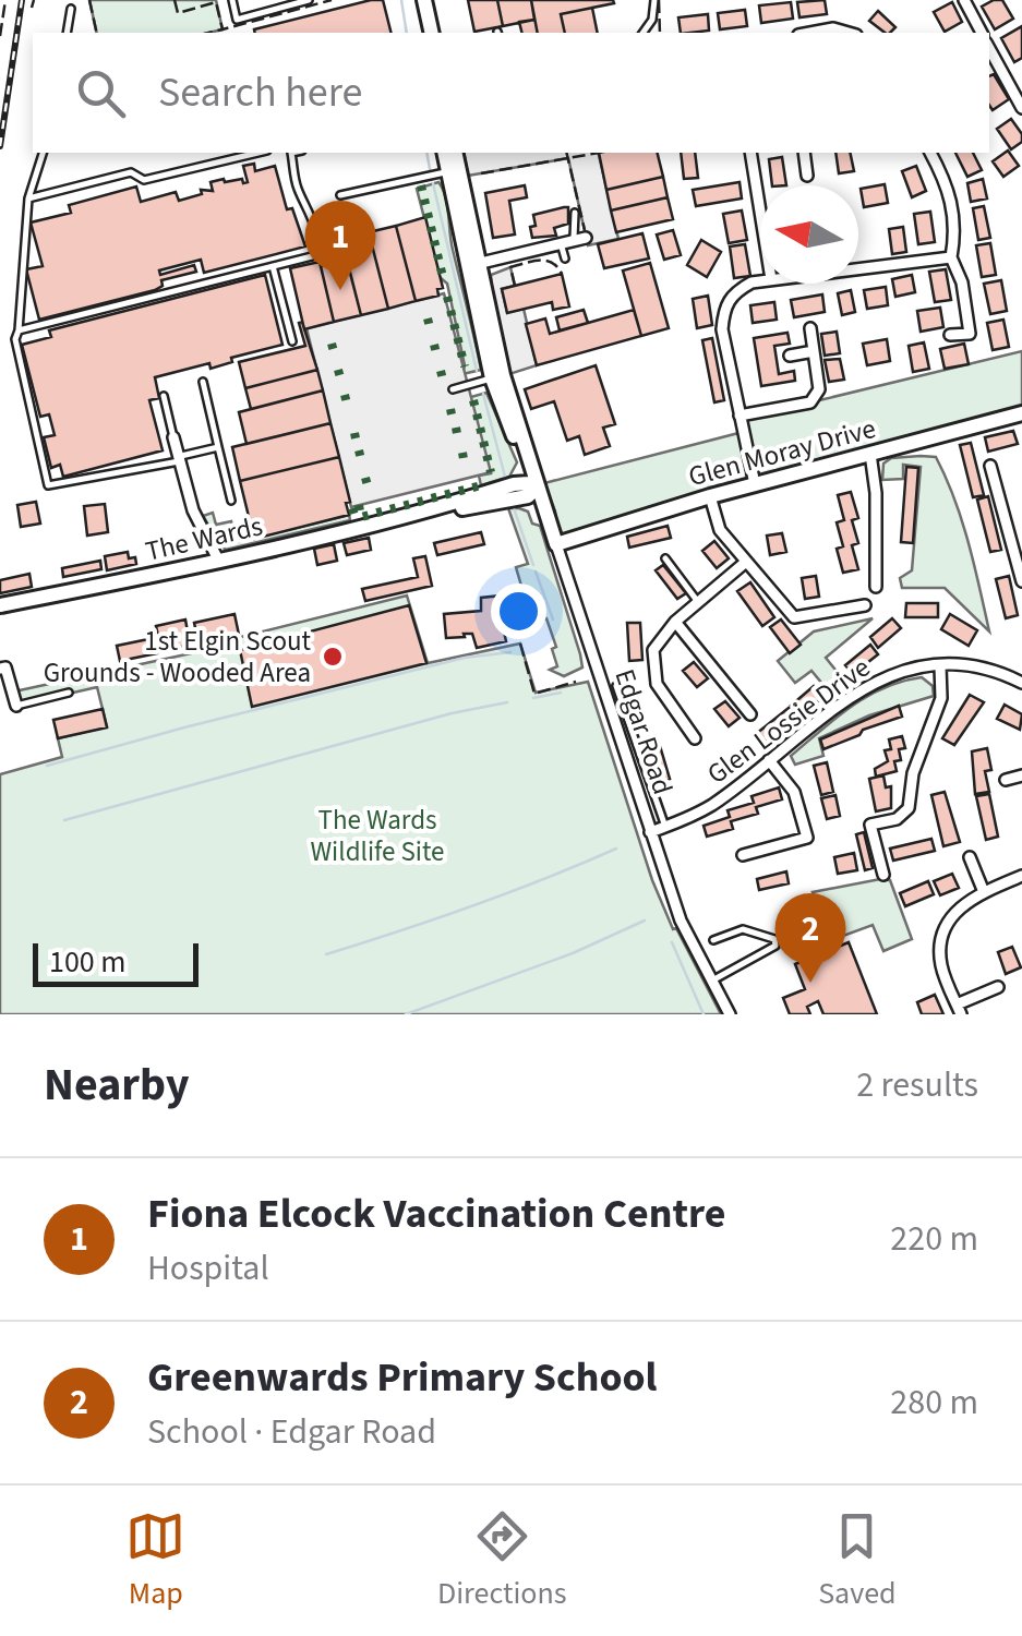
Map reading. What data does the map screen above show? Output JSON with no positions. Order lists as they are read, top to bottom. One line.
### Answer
{"streets":{"street":["Glen Moray Drive","The Wards","Glen Lossie Drive","Edgar Road"]},"crossings":[["Glen Moray Drive","Edgar Road"],["The Wards","Edgar Road"],["Glen Lossie Drive","Edgar Road"]],"parks":["The Wards Wildlife Site"],"places":["1st Elgin Scout Grounds - Wooded Area"],"scale_bar":"100 m","north":"left","page":{"search":"Search here","pins":["1","2"],"scale":"100 m","heading":["Nearby","2 results"],"list":[{"mark":"1","name":"Fiona Elcock Vaccination Centre","note":"Hospital","value":"220 m"},{"mark":"2","name":"Greenwards Primary School","note":"School · Edgar Road","value":"280 m"}],"nav":["Map","Directions","Saved"]}}
